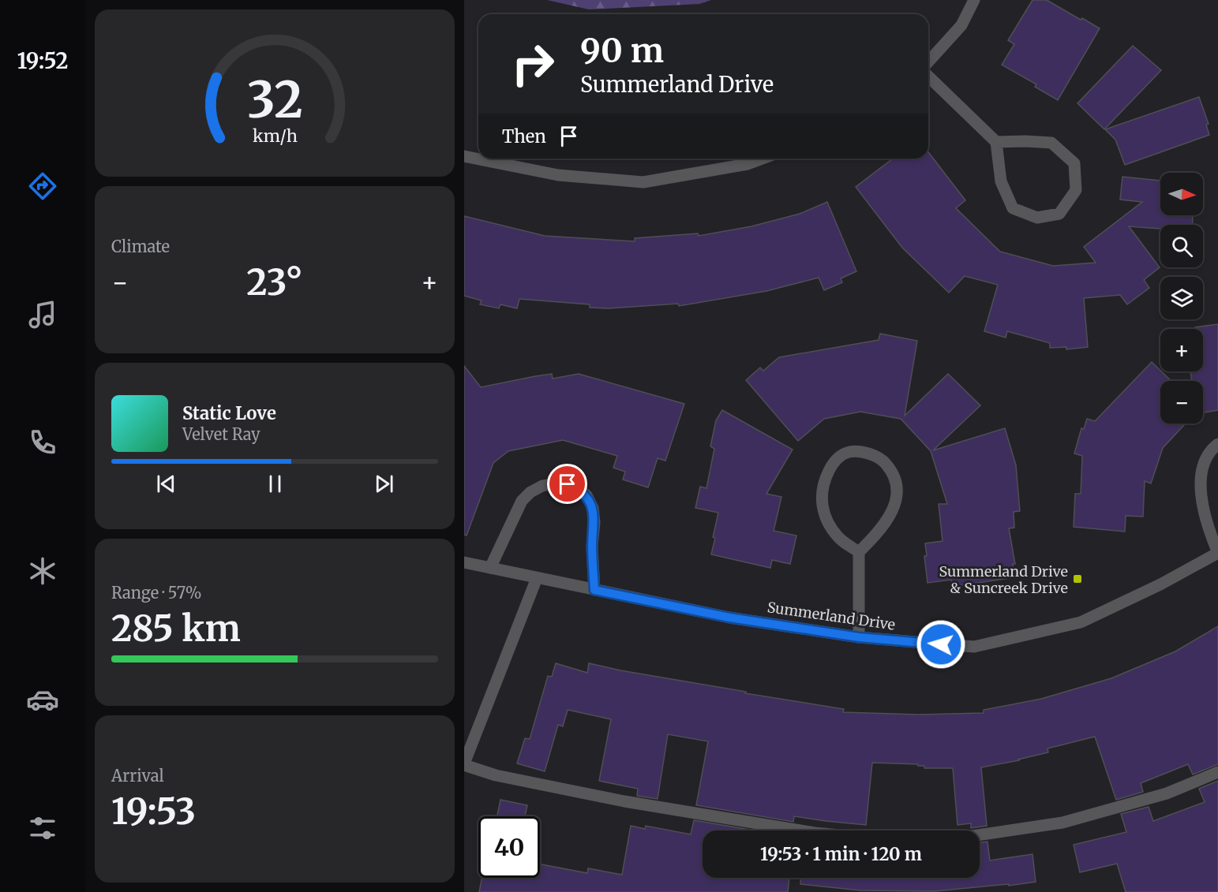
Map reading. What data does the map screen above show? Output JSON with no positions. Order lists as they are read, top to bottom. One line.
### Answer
{"streets":{"street":["Summerland Drive"]},"places":{"transit":["Summerland Drive & Suncreek Drive"]},"north":"right","page":{"tabs":"19:52","turn":["90 m","Summerland Drive"],"then":"Then","map_buttons":["+","−"],"tile":["Climate",["Range · 57%","285 km"],["Arrival","19:53"]],"heat":["−","23°","+"],"song":["Static Love","Velvet Ray"],"limit":"40","trip":"19:53 · 1 min · 120 m","gauge":["32","km/h"]}}
